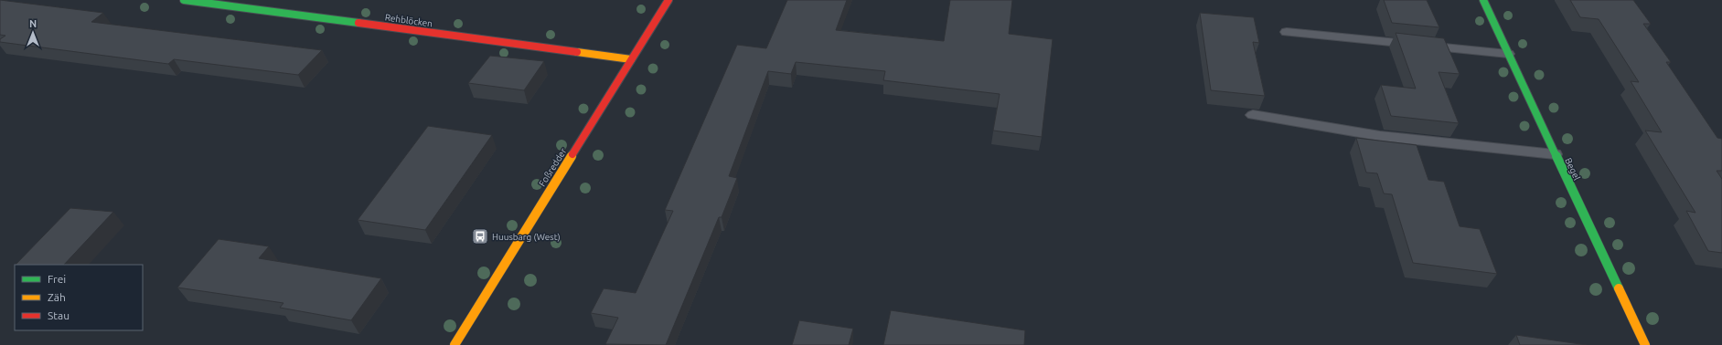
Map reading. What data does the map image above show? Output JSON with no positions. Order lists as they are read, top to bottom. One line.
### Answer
{"streets":{"street":["Rehblöcken","Foßredder","Begel"]},"crossings":[["Rehblöcken","Foßredder"]],"places":{"bus stop":["Huusbarg (West)"]},"legend":["Frei","Zäh","Stau"],"north":"top"}
